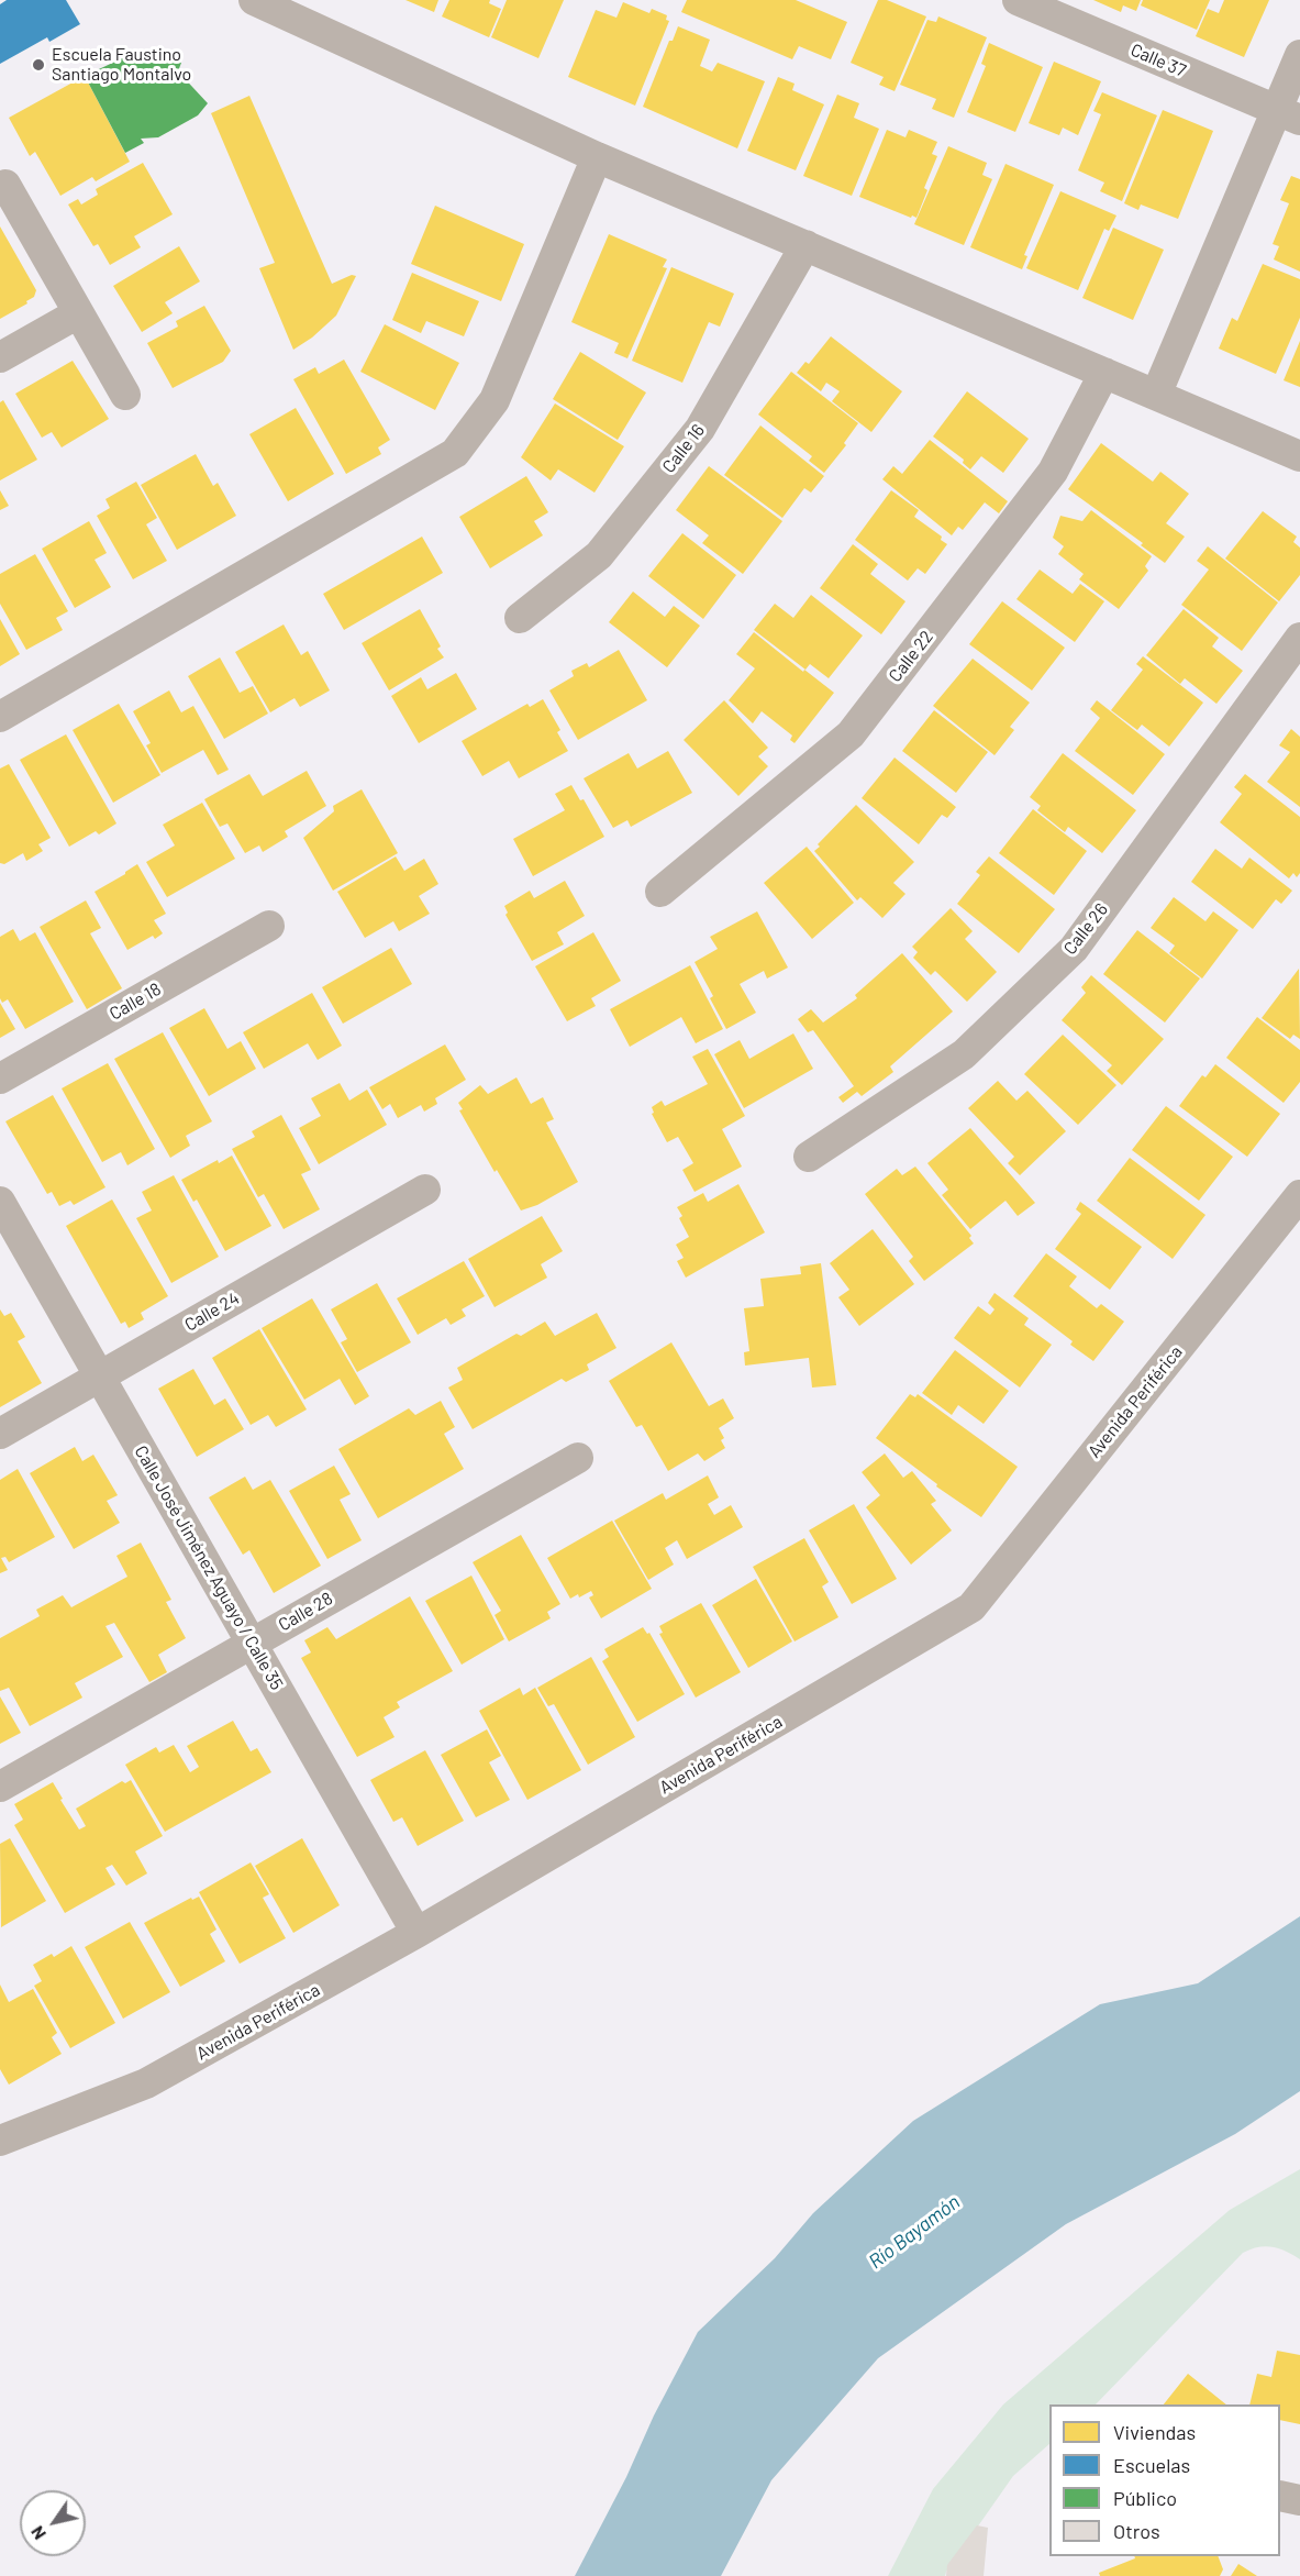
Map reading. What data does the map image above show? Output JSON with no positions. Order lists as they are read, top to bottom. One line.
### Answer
{"streets":{"street":["Calle 37","Calle 16","Calle 22","Calle 26","Calle 18","Calle 24","Avenida Periférica","Calle José Jiménez Aguayo / Calle 35","Calle 28"]},"crossings":[["Calle 24","Calle José Jiménez Aguayo / Calle 35"],["Avenida Periférica","Calle José Jiménez Aguayo / Calle 35"],["Calle José Jiménez Aguayo / Calle 35","Calle 28"]],"water":["Río Bayamón"],"places":["Escuela Faustino Santiago Montalvo"],"legend":["Viviendas","Escuelas","Público","Otros"],"north":"bottom left"}
